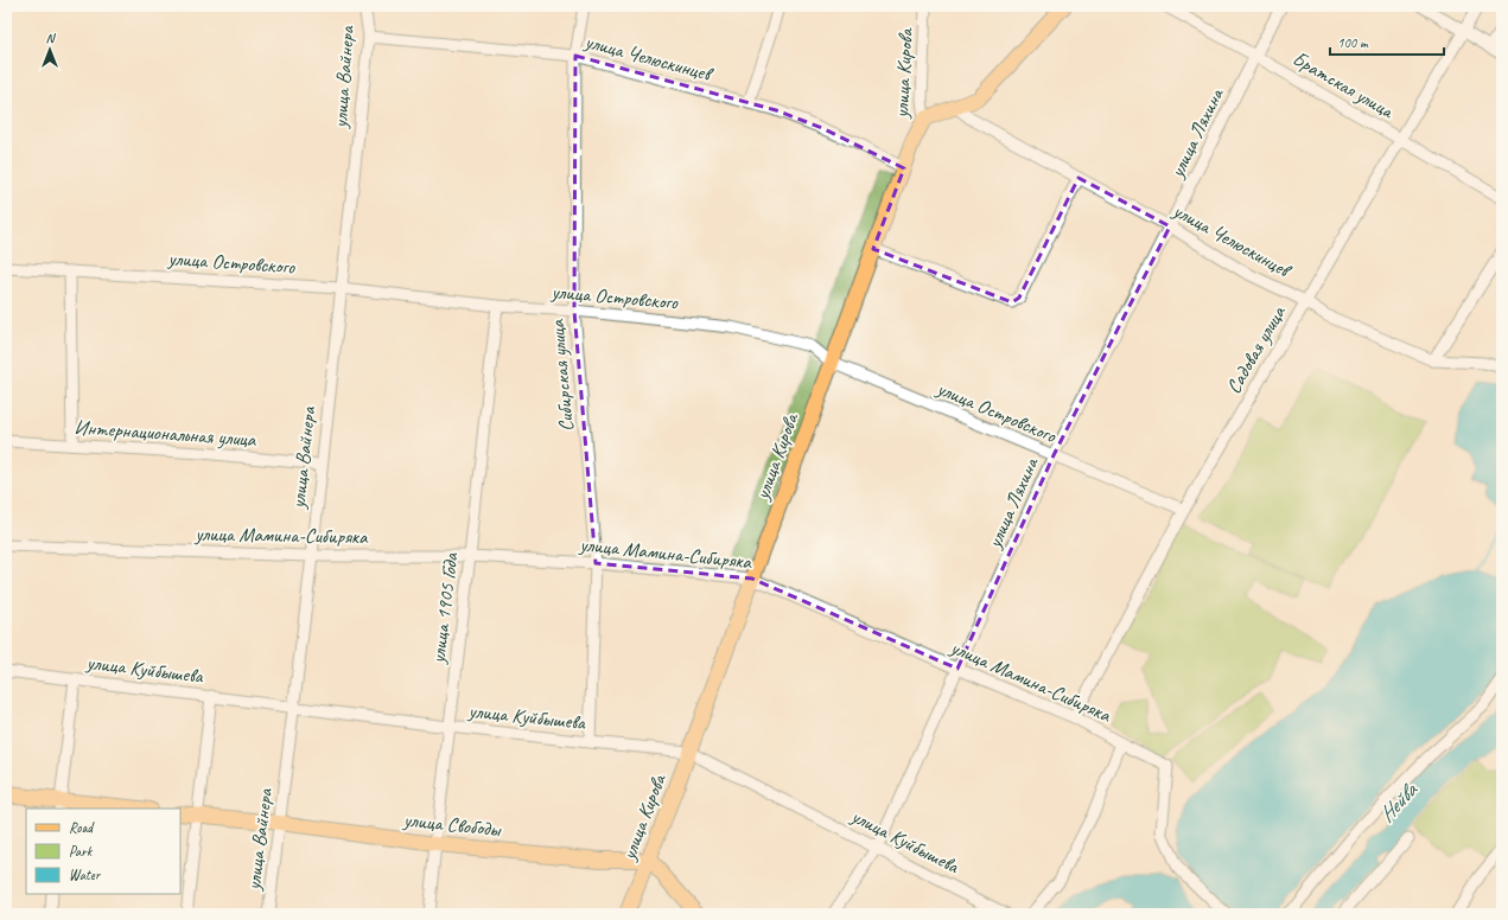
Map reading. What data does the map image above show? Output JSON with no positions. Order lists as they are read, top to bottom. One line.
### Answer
{"streets":{"main road":["улица Кирова","улица Свободы"],"street":["улица Челюскинцев","улица Вайнера","Братская улица","улица Ляхина","улица Островского","Садовая улица","Сибирская улица","Интернациональная улица","улица Мамина-Сибиряка","улица 1905 Года","улица Куйбышева"]},"crossings":[["улица Челюскинцев","улица Кирова"],["улица Челюскинцев","улица Вайнера"],["улица Челюскинцев","улица Ляхина"],["улица Челюскинцев","Садовая улица"],["улица Челюскинцев","Сибирская улица"],["улица Кирова","улица Островского"],["улица Кирова","улица Мамина-Сибиряка"],["улица Кирова","улица Куйбышева"],["улица Кирова","улица Свободы"],["улица Вайнера","улица Островского"],["улица Вайнера","Интернациональная улица"],["улица Вайнера","улица Мамина-Сибиряка"],["улица Вайнера","улица Куйбышева"],["улица Вайнера","улица Свободы"],["Братская улица","улица Ляхина"],["Братская улица","Садовая улица"],["улица Ляхина","улица Островского"],["улица Ляхина","улица Мамина-Сибиряка"],["улица Ляхина","улица Куйбышева"],["улица Островского","Садовая улица"],["улица Островского","Сибирская улица"],["улица Островского","улица 1905 Года"],["Садовая улица","улица Мамина-Сибиряка"],["Сибирская улица","улица Мамина-Сибиряка"],["Сибирская улица","улица Куйбышева"],["улица Мамина-Сибиряка","улица 1905 Года"],["улица 1905 Года","улица Куйбышева"],["улица 1905 Года","улица Свободы"]],"water":["Нейва"],"legend":["Road","Park","Water"],"scale_bar":"100 m","north":"top"}
